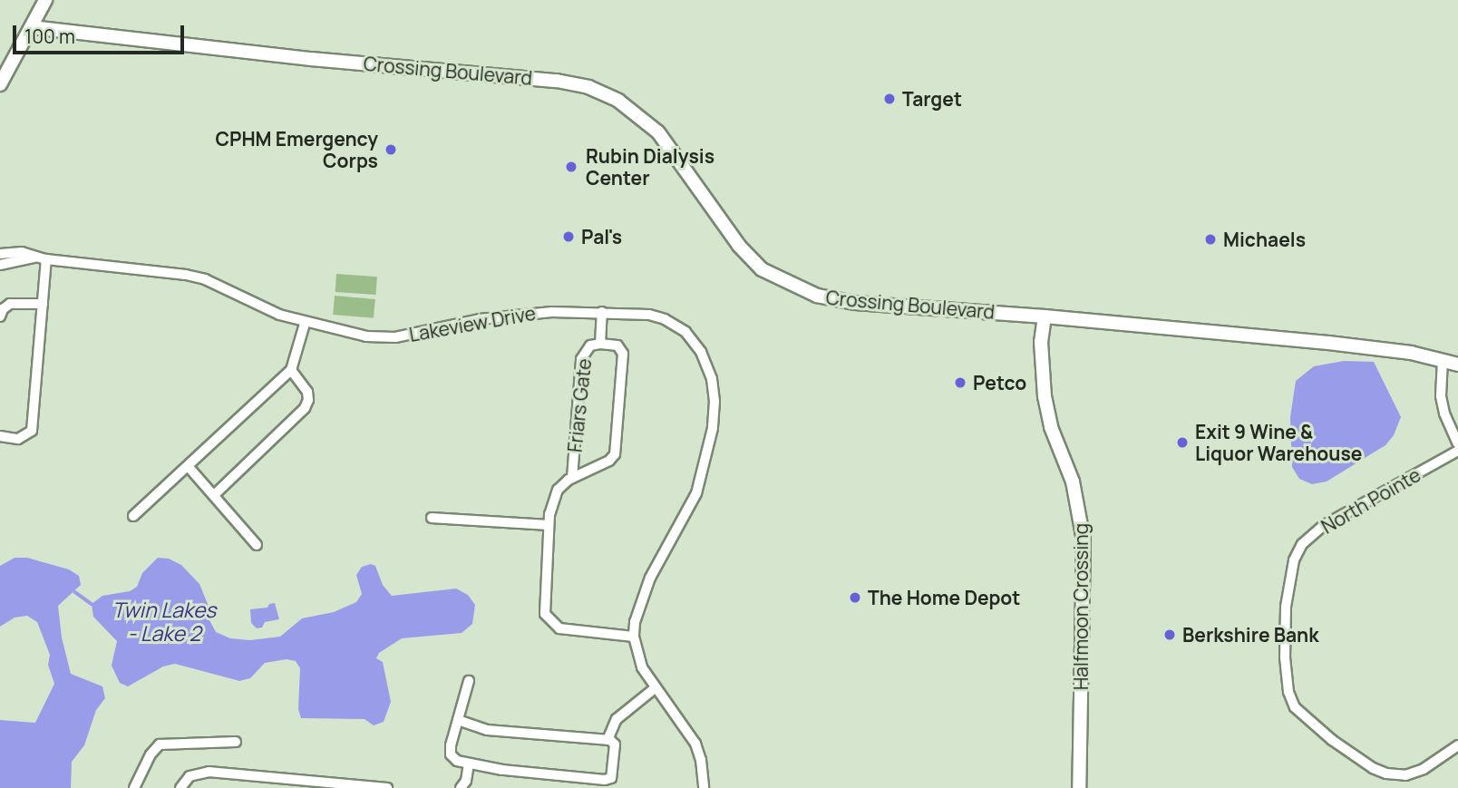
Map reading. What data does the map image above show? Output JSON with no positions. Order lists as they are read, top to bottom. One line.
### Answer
{"streets":{"street":["Crossing Boulevard","Lakeview Drive","Friars Gate","North Pointe","Halfmoon Crossing"]},"crossings":[["Crossing Boulevard","Halfmoon Crossing"],["Lakeview Drive","Friars Gate"]],"water":["Twin Lakes - Lake 2"],"places":["Target","CPHM Emergency Corps","Rubin Dialysis Center","Pal's","Michaels","Petco","Exit 9 Wine & Liquor Warehouse","The Home Depot","Berkshire Bank"],"scale_bar":"100 m"}
